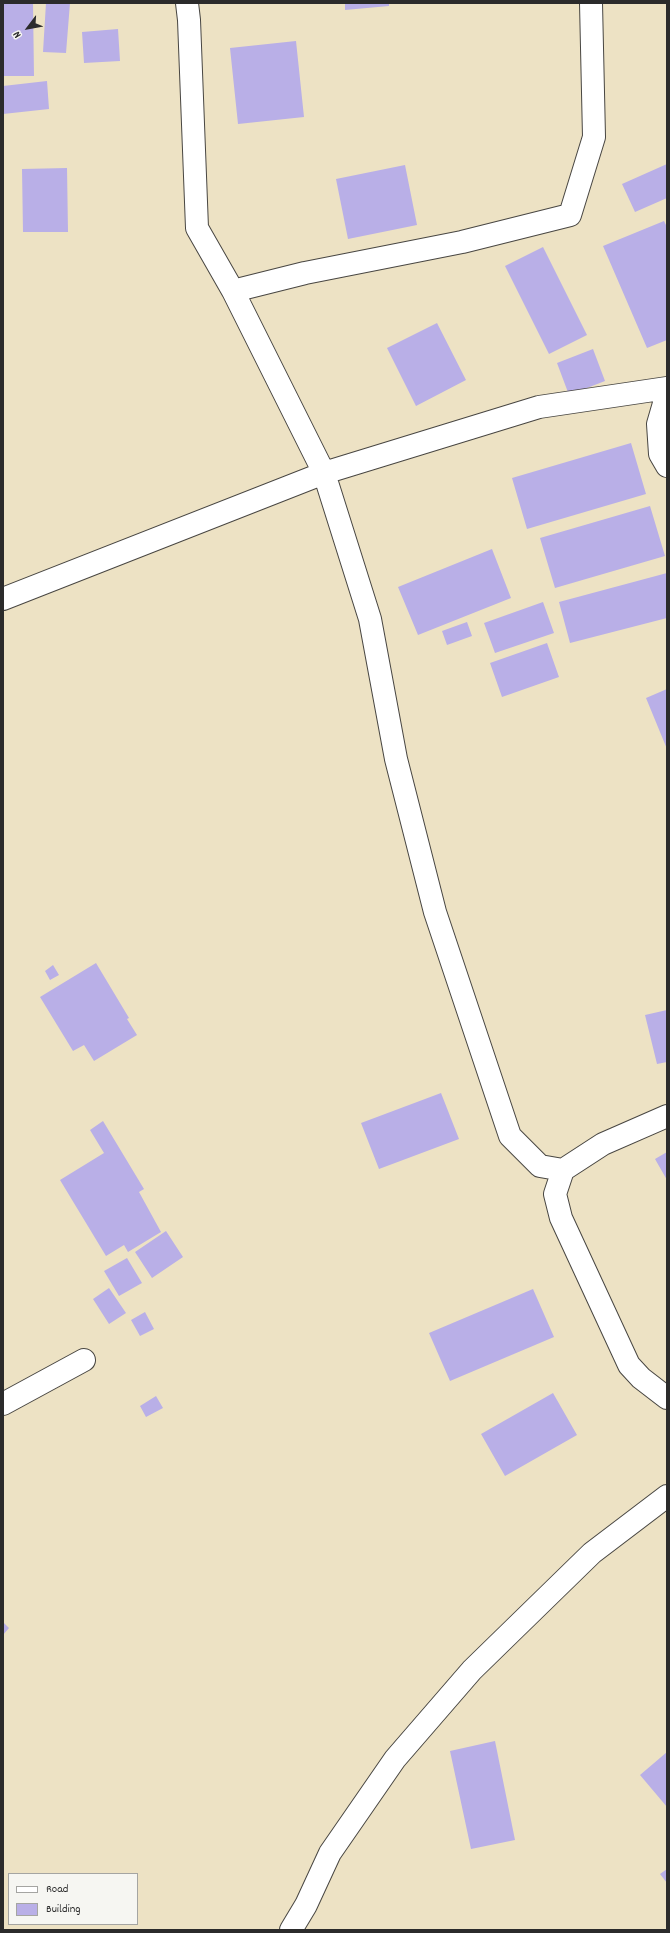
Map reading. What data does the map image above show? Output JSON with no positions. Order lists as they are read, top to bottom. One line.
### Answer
{"legend":["Road","Building"],"north":"bottom left"}
